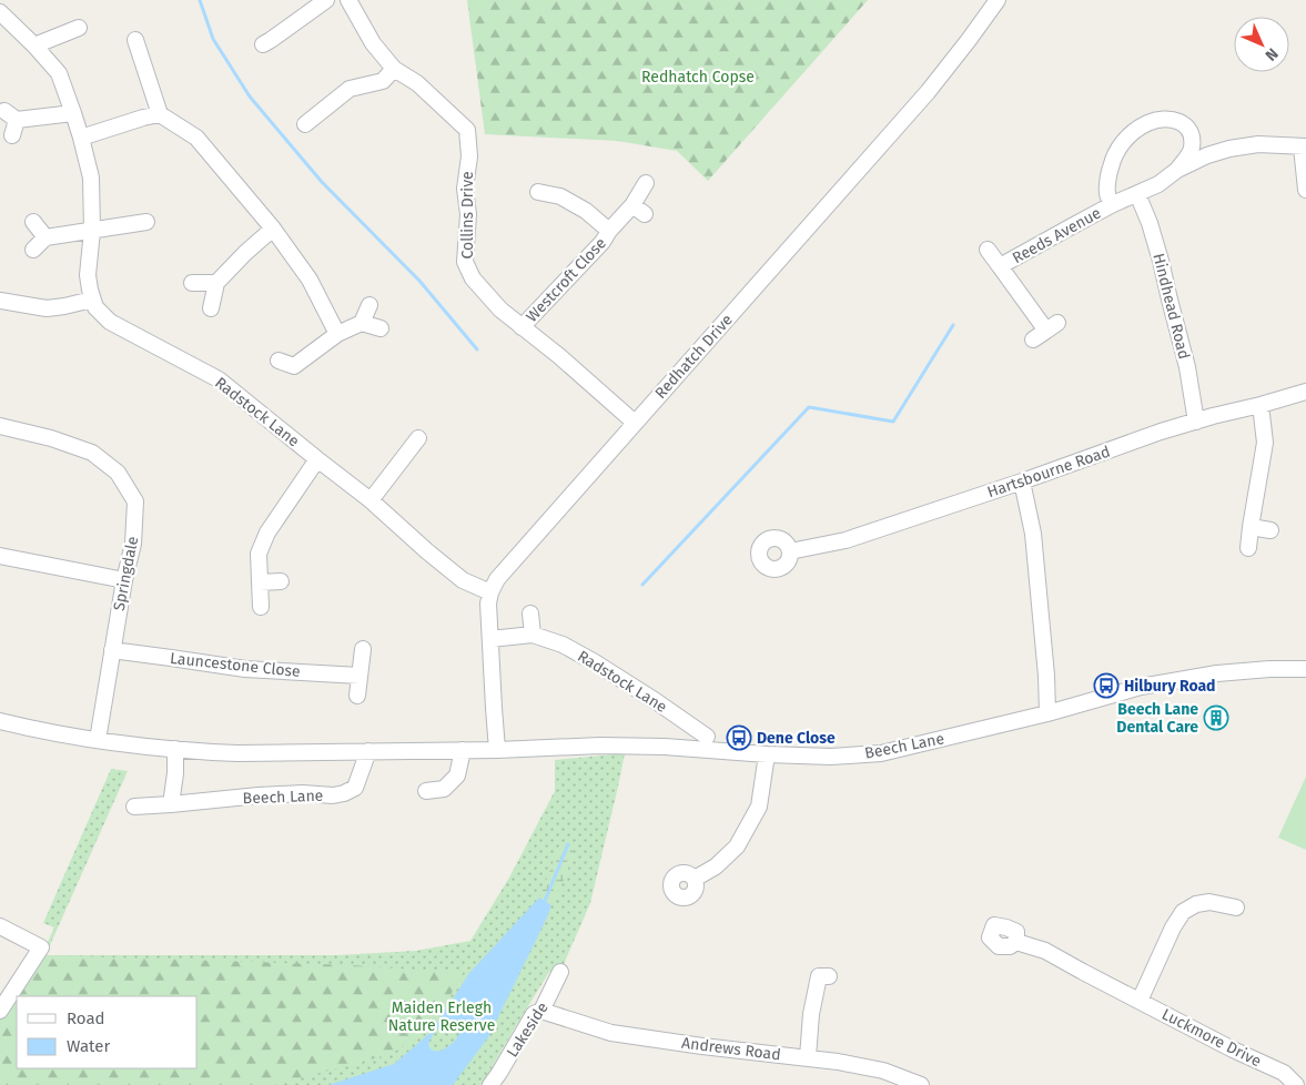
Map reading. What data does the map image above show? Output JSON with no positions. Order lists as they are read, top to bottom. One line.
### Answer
{"streets":{"street":["Collins Drive","Reeds Avenue","Westcroft Close","Hindhead Road","Redhatch Drive","Radstock Lane","Hartsbourne Road","Springdale","Launcestone Close","Beech Lane","Lakeside","Luckmore Drive","Andrews Road"]},"crossings":[["Collins Drive","Westcroft Close"],["Collins Drive","Redhatch Drive"],["Reeds Avenue","Hindhead Road"],["Hindhead Road","Hartsbourne Road"],["Redhatch Drive","Radstock Lane"],["Redhatch Drive","Beech Lane"],["Springdale","Launcestone Close"],["Springdale","Beech Lane"],["Lakeside","Andrews Road"]],"parks":["Redhatch Copse","Maiden Erlegh Nature Reserve"],"places":{"bus stop":["Hilbury Road","Dene Close"],"building":["Beech Lane Dental Care"]},"legend":["Road","Water"],"north":"bottom right"}
